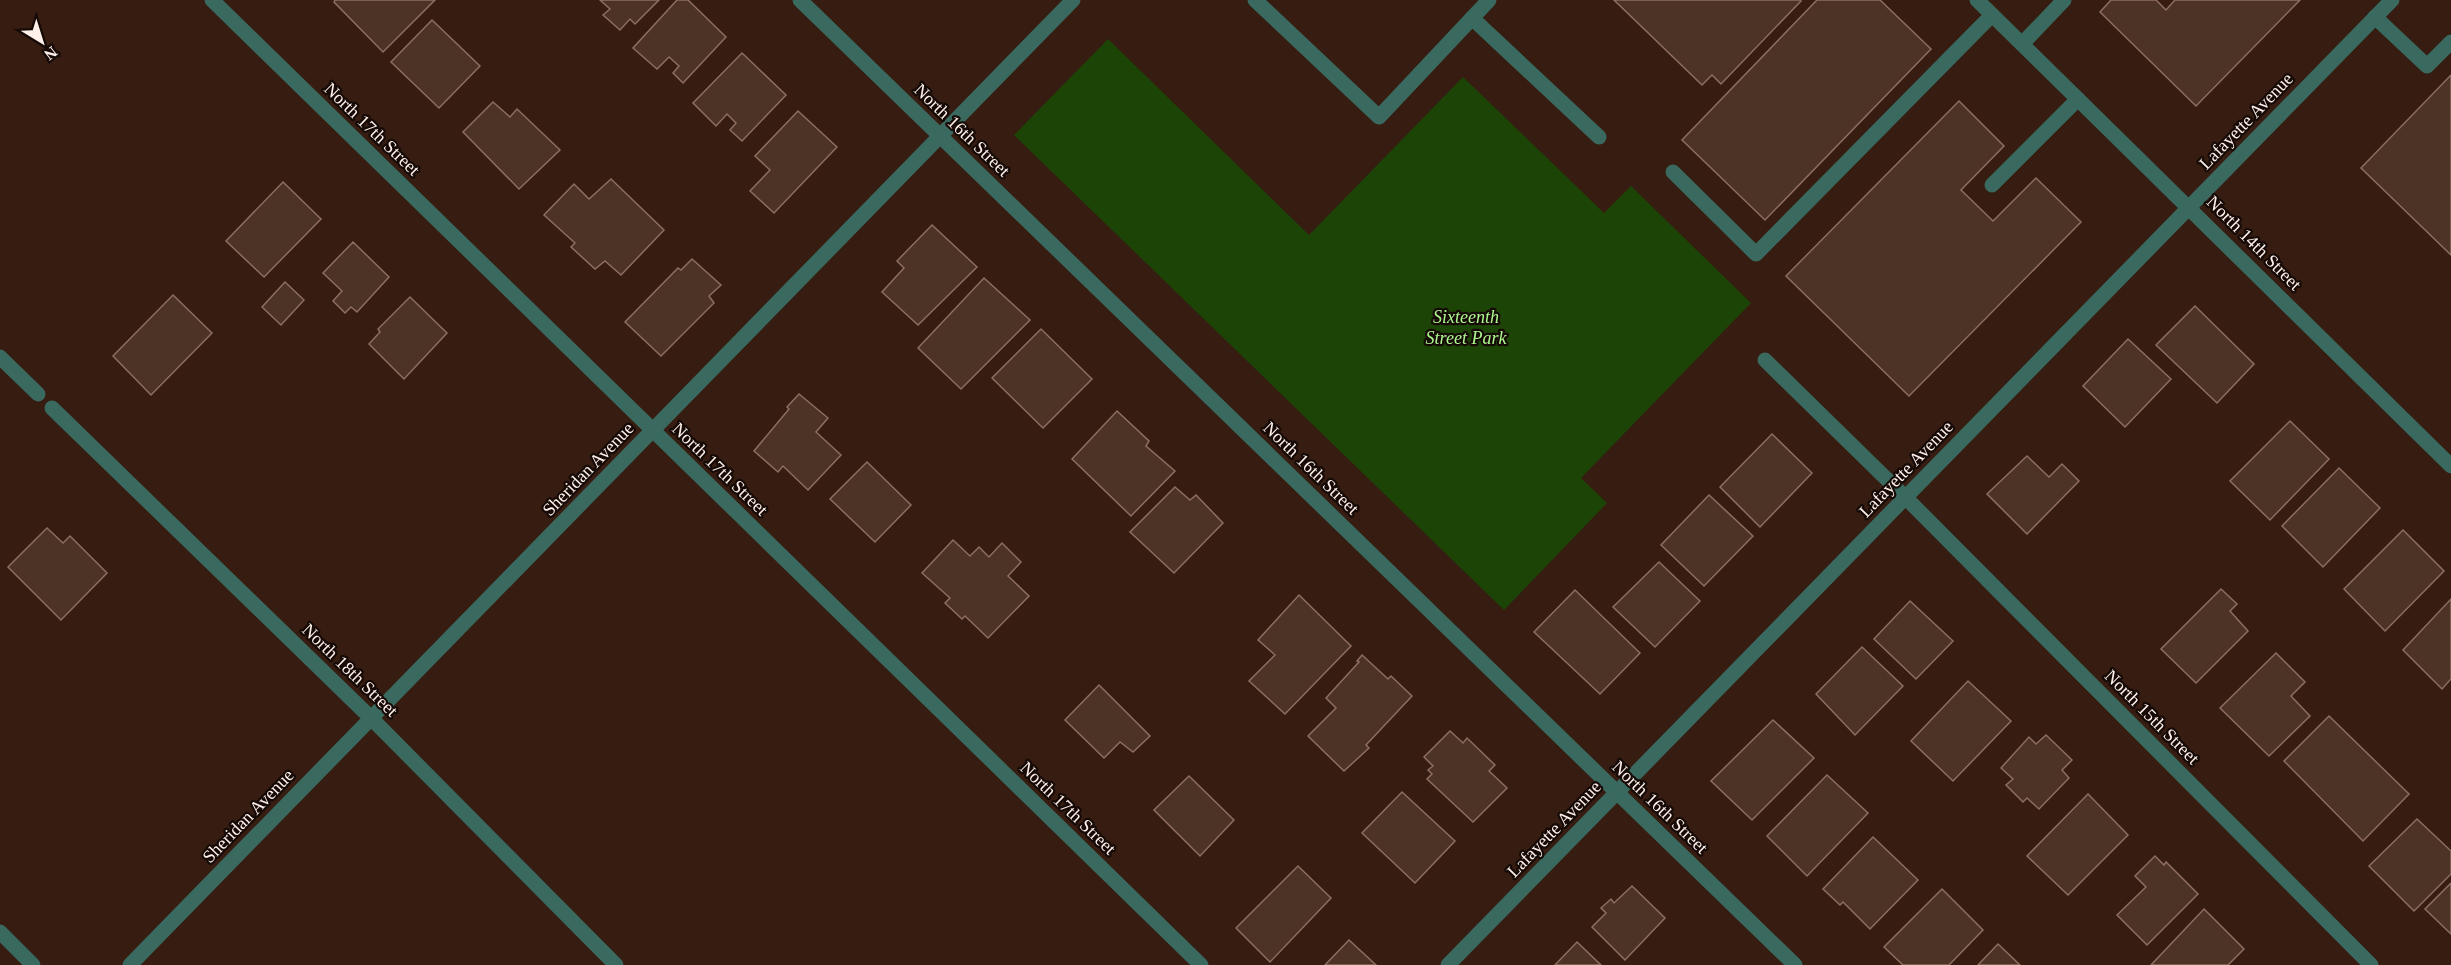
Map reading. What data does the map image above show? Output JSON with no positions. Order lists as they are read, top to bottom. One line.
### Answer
{"streets":{"street":["Lafayette Avenue","North 17th Street","North 16th Street","North 14th Street","Sheridan Avenue","North 18th Street","North 15th Street"]},"crossings":[["Lafayette Avenue","North 16th Street"],["Lafayette Avenue","North 14th Street"],["Lafayette Avenue","North 15th Street"],["North 17th Street","Sheridan Avenue"],["North 16th Street","Sheridan Avenue"],["Sheridan Avenue","North 18th Street"]],"parks":["Sixteenth Street Park"],"north":"bottom right"}
